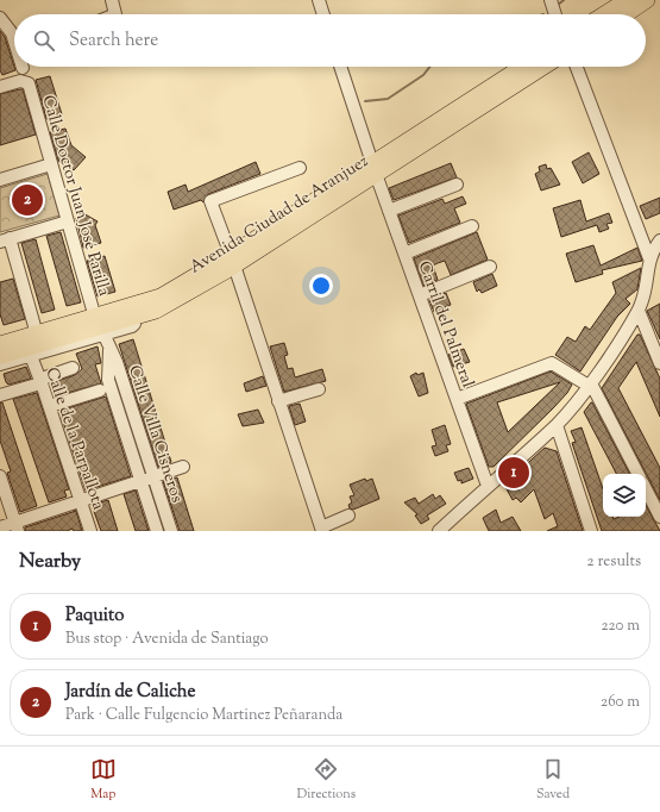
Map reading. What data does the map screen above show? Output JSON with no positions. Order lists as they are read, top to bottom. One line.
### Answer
{"streets":{"main road":["Avenida Ciudad de Aranjuez"],"street":["Calle Doctor Juan José Parilla","Carril del Palmeral","Calle Villa Cisneros","Calle de la Parpallota"]},"crossings":[["Calle Doctor Juan José Parilla","Avenida Ciudad de Aranjuez"],["Calle Doctor Juan José Parilla","Calle Villa Cisneros"],["Avenida Ciudad de Aranjuez","Carril del Palmeral"],["Avenida Ciudad de Aranjuez","Calle Villa Cisneros"]],"page":{"search":"Search here","pins":["2","1"],"heading":["Nearby","2 results"],"list":[{"mark":"1","name":"Paquito","note":"Bus stop · Avenida de Santiago","value":"220 m"},{"mark":"2","name":"Jardín de Caliche","note":"Park · Calle Fulgencio Martinez Peñaranda","value":"260 m"}],"nav":["Map","Directions","Saved"]}}
